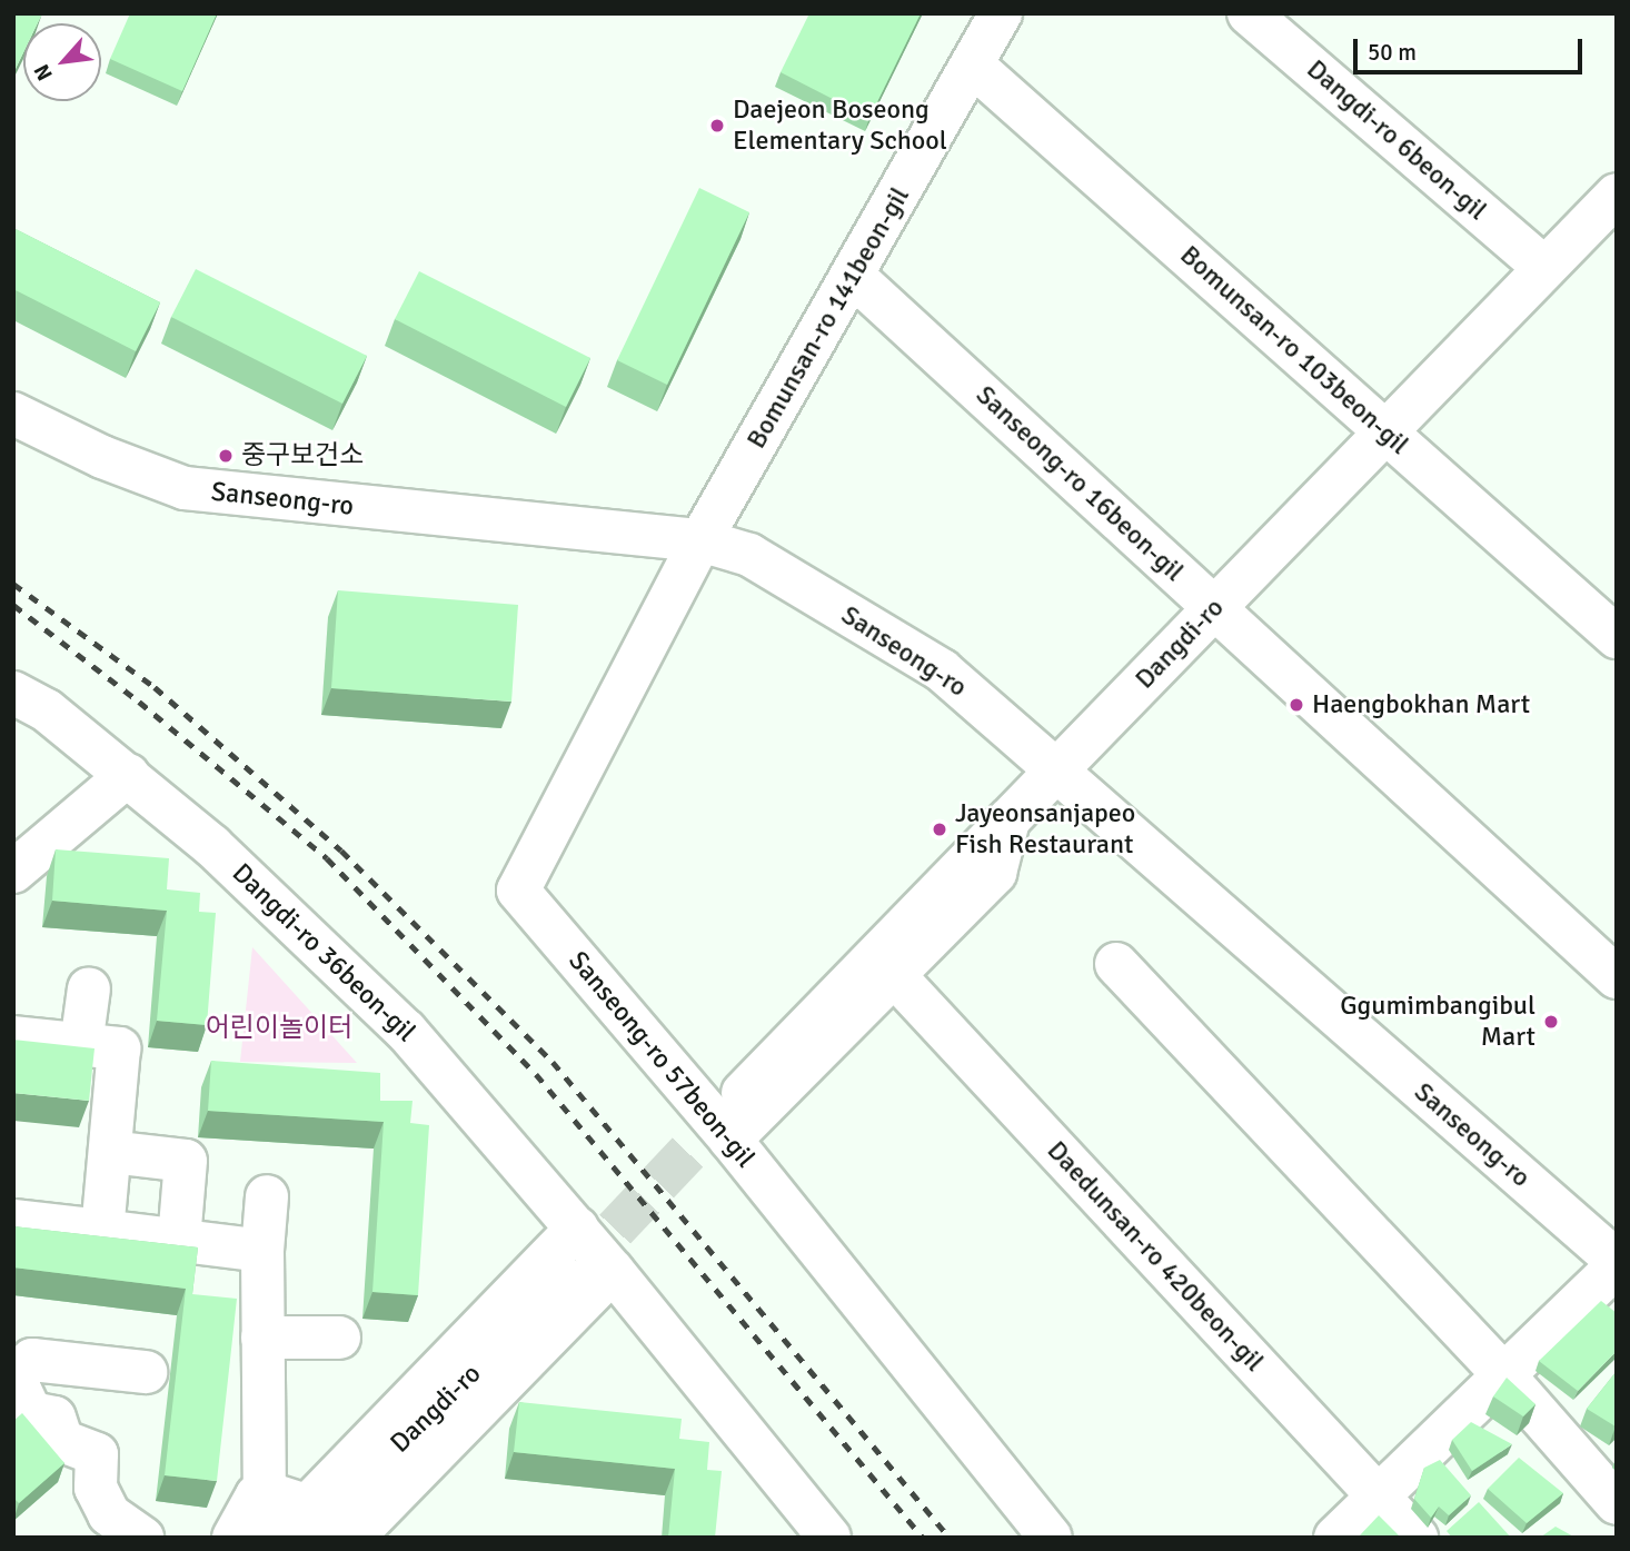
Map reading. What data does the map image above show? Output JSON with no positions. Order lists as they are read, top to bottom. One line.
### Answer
{"streets":{"street":["Dangdi-ro 6beon-gil","Bomunsan-ro 141beon-gil","Bomunsan-ro 103beon-gil","Sanseong-ro 16beon-gil","Sanseong-ro","Dangdi-ro","Dangdi-ro 36beon-gil","Sanseong-ro 57beon-gil","Daedunsan-ro 420beon-gil"]},"crossings":[["Dangdi-ro 6beon-gil","Dangdi-ro"],["Bomunsan-ro 141beon-gil","Bomunsan-ro 103beon-gil"],["Bomunsan-ro 141beon-gil","Sanseong-ro 16beon-gil"],["Bomunsan-ro 141beon-gil","Sanseong-ro"],["Bomunsan-ro 141beon-gil","Sanseong-ro 57beon-gil"],["Bomunsan-ro 103beon-gil","Dangdi-ro"],["Sanseong-ro 16beon-gil","Dangdi-ro"],["Sanseong-ro","Dangdi-ro"],["Sanseong-ro","Sanseong-ro 57beon-gil"],["Sanseong-ro","Daedunsan-ro 420beon-gil"],["Dangdi-ro","Dangdi-ro 36beon-gil"]],"parks":["어린이놀이터"],"places":["Daejeon Boseong Elementary School","중구보건소","Haengbokhan Mart","Jayeonsanjapeo Fish Restaurant","Ggumimbangibul Mart"],"scale_bar":"50 m","north":"bottom left"}
